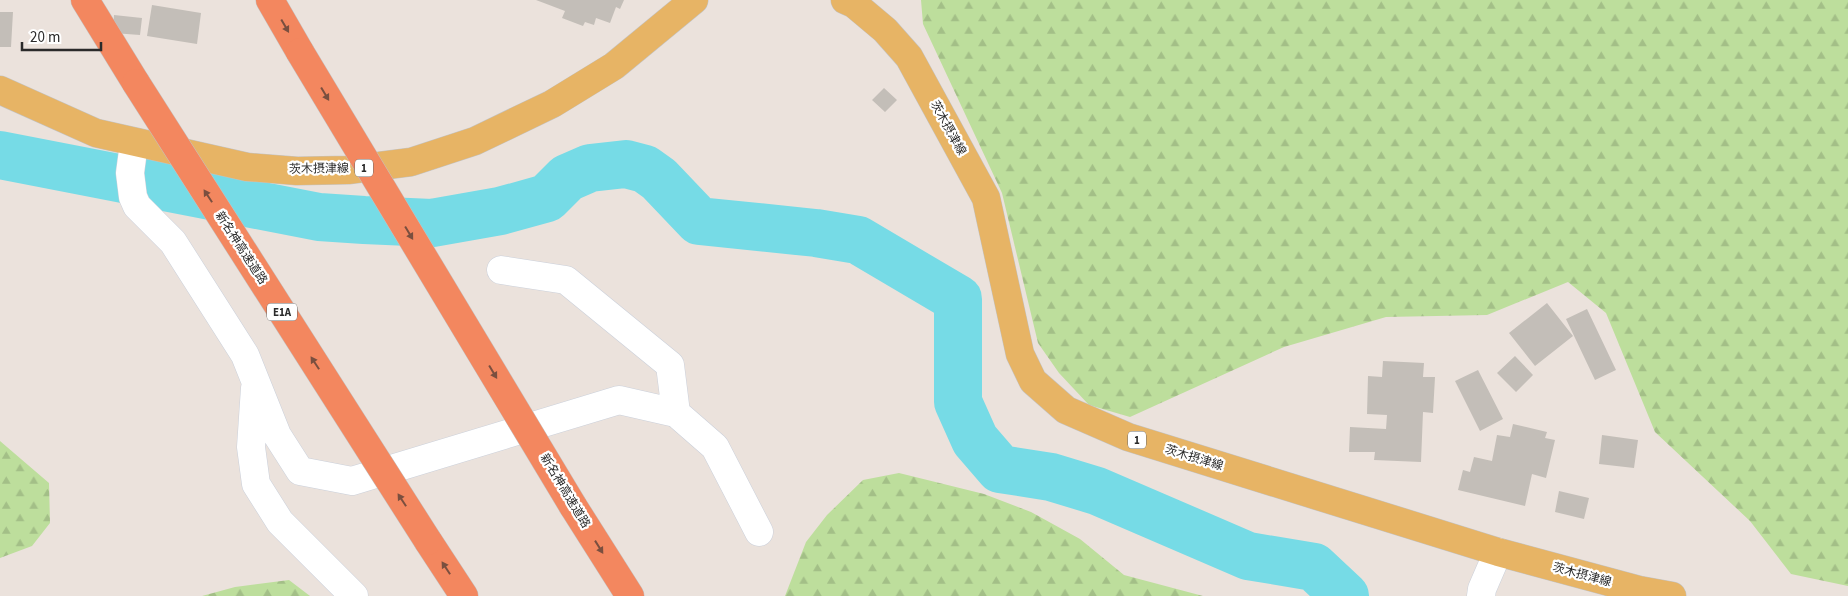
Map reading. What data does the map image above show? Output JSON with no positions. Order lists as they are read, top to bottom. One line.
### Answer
{"streets":{"highway":["新名神高速道路","E1A"],"main road":["茨木摂津線","1"]},"scale_bar":"20 m"}
